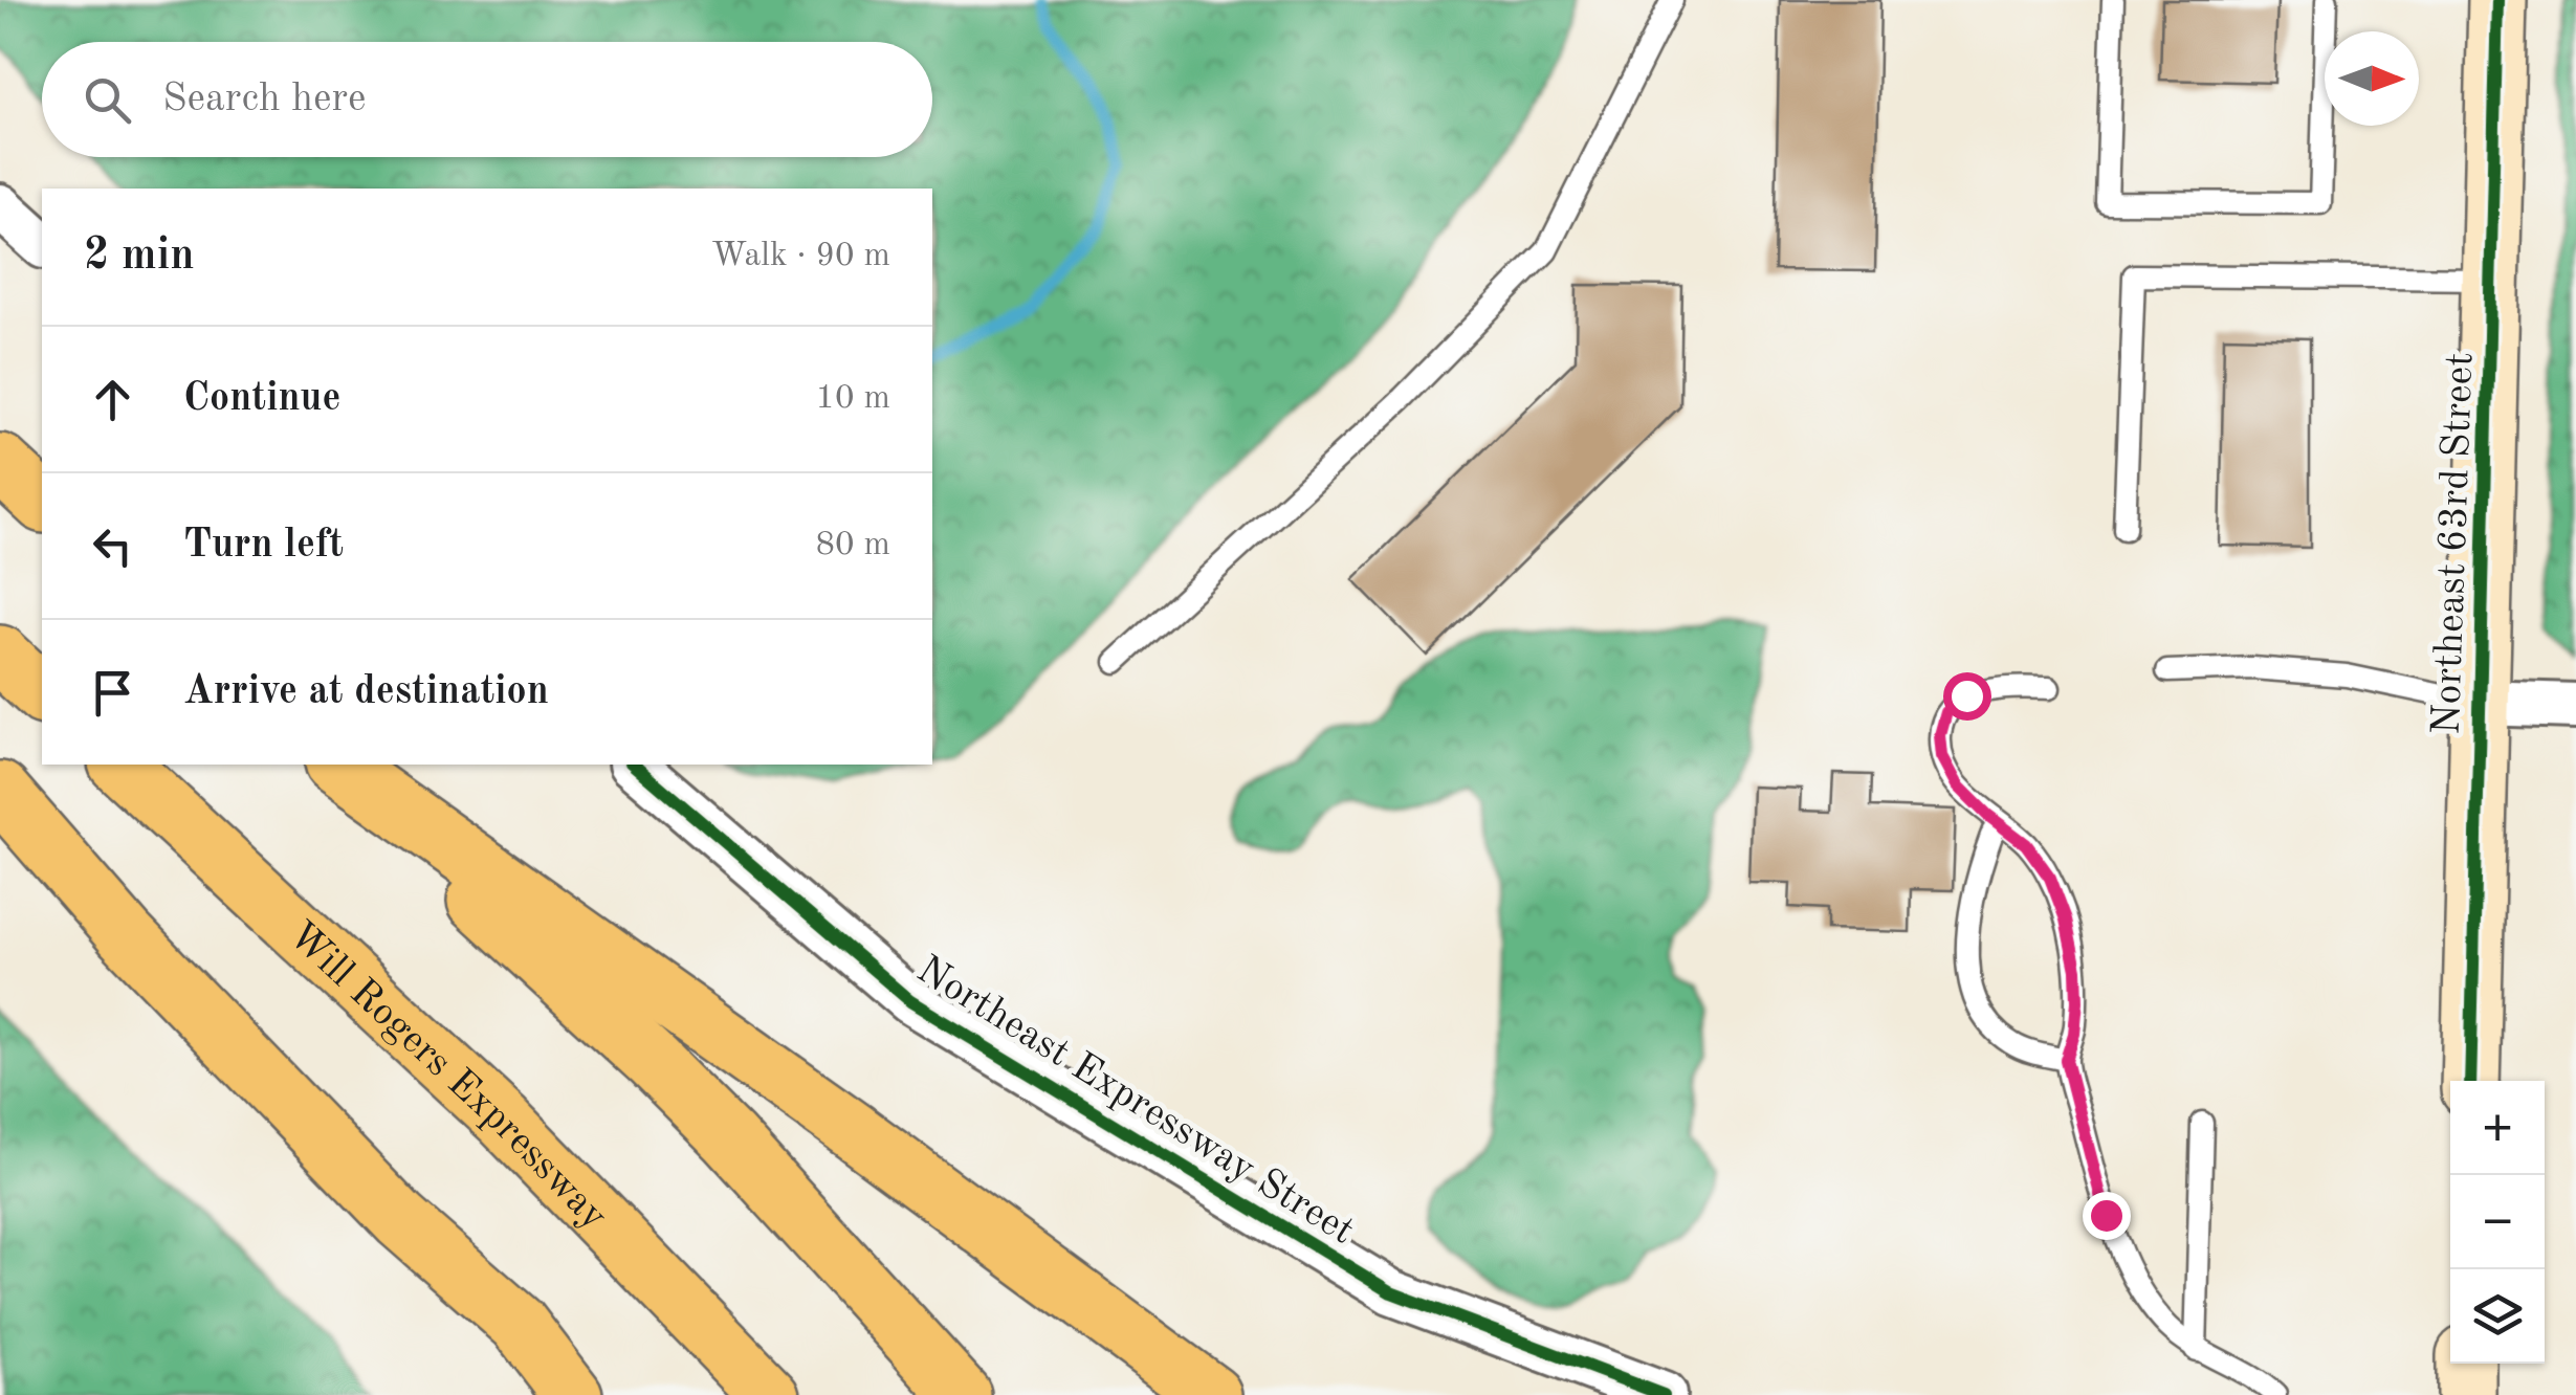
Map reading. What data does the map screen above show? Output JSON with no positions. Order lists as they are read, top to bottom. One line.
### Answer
{"streets":{"highway":["Will Rogers Expressway"],"main road":["Northeast 63rd Street"],"street":["Northeast Expressway Street"]},"north":"right","page":{"search":"Search here","heading":["2 min","Walk · 90 m"],"list":[["Continue","10 m"],["Turn left","80 m"],"Arrive at destination"],"map_buttons":["+","−"]}}
